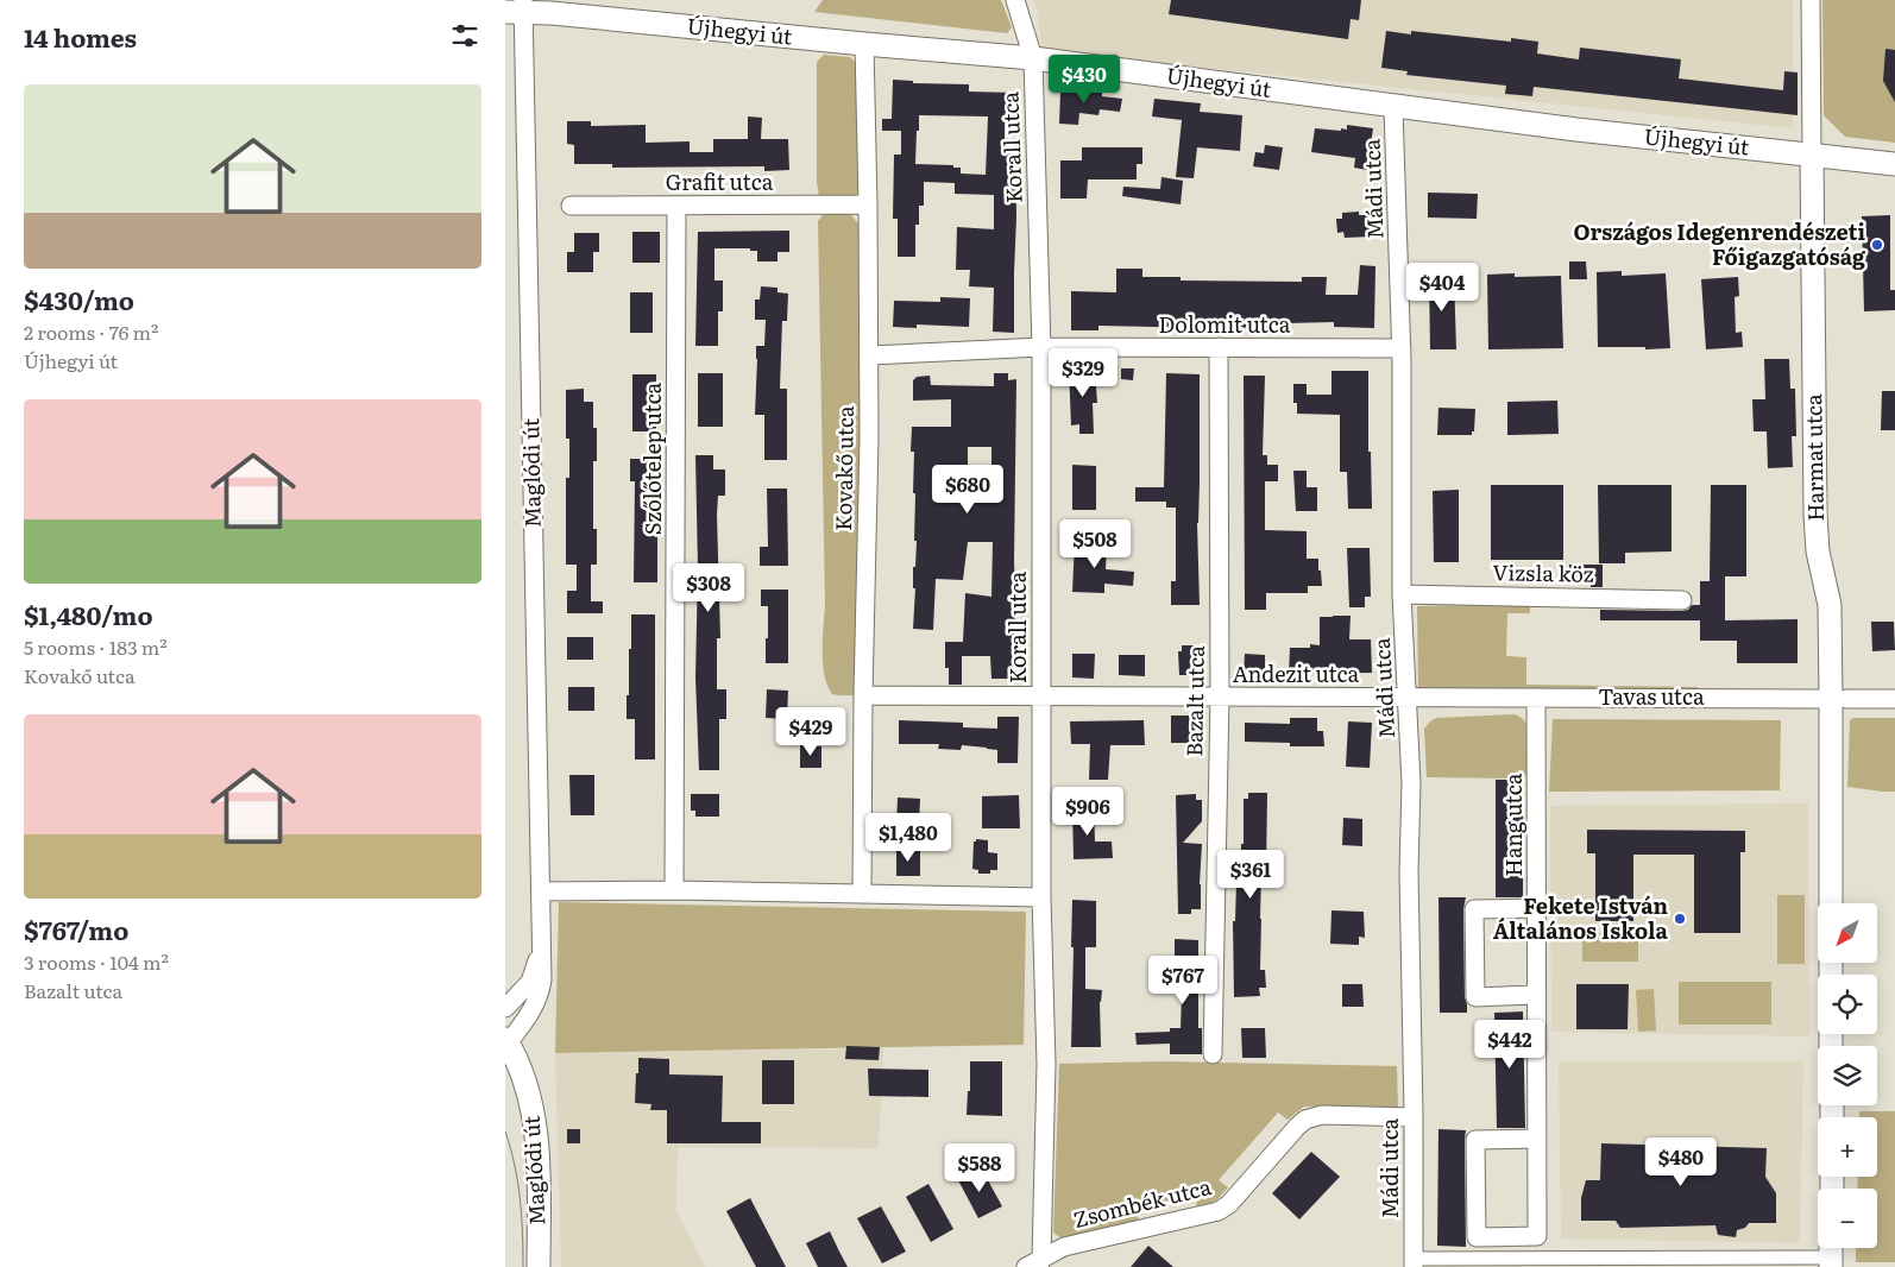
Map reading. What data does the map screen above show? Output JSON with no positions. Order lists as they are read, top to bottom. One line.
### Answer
{"streets":{"street":["Újhegyi út","Korall utca","Grafit utca","Mádi utca","Dolomit utca","Harmat utca","Szőlőtelep utca","Kovakő utca","Maglódi út","Vizsla köz","Andezit utca","Tavas utca","Bazalt utca","Hang utca","Zsombék utca"]},"crossings":[["Újhegyi út","Korall utca"],["Újhegyi út","Mádi utca"],["Újhegyi út","Harmat utca"],["Újhegyi út","Kovakő utca"],["Újhegyi út","Maglódi út"],["Korall utca","Dolomit utca"],["Korall utca","Andezit utca"],["Korall utca","Zsombék utca"],["Grafit utca","Szőlőtelep utca"],["Grafit utca","Kovakő utca"],["Mádi utca","Dolomit utca"],["Mádi utca","Vizsla köz"],["Mádi utca","Andezit utca"],["Mádi utca","Tavas utca"],["Mádi utca","Zsombék utca"],["Dolomit utca","Kovakő utca"],["Dolomit utca","Bazalt utca"],["Harmat utca","Tavas utca"],["Kovakő utca","Andezit utca"],["Andezit utca","Tavas utca"],["Andezit utca","Bazalt utca"],["Tavas utca","Hang utca"]],"places":["Országos Idegenrendészeti Főigazgatóság","Fekete István Általános Iskola"],"north":"bottom left","page":{"heading":"14 homes","price":["$430","$404","$329","$680","$508","$308","$429","$906","$1,480","$361","$767","$442","$480","$588"],"list":[{"name":"$430/mo","note":"2 rooms · 76 m² · Újhegyi út"},{"name":"$1,480/mo","note":"5 rooms · 183 m² · Kovakő utca"},{"name":"$767/mo","note":"3 rooms · 104 m² · Bazalt utca"}],"map_buttons":["+","−"]}}
